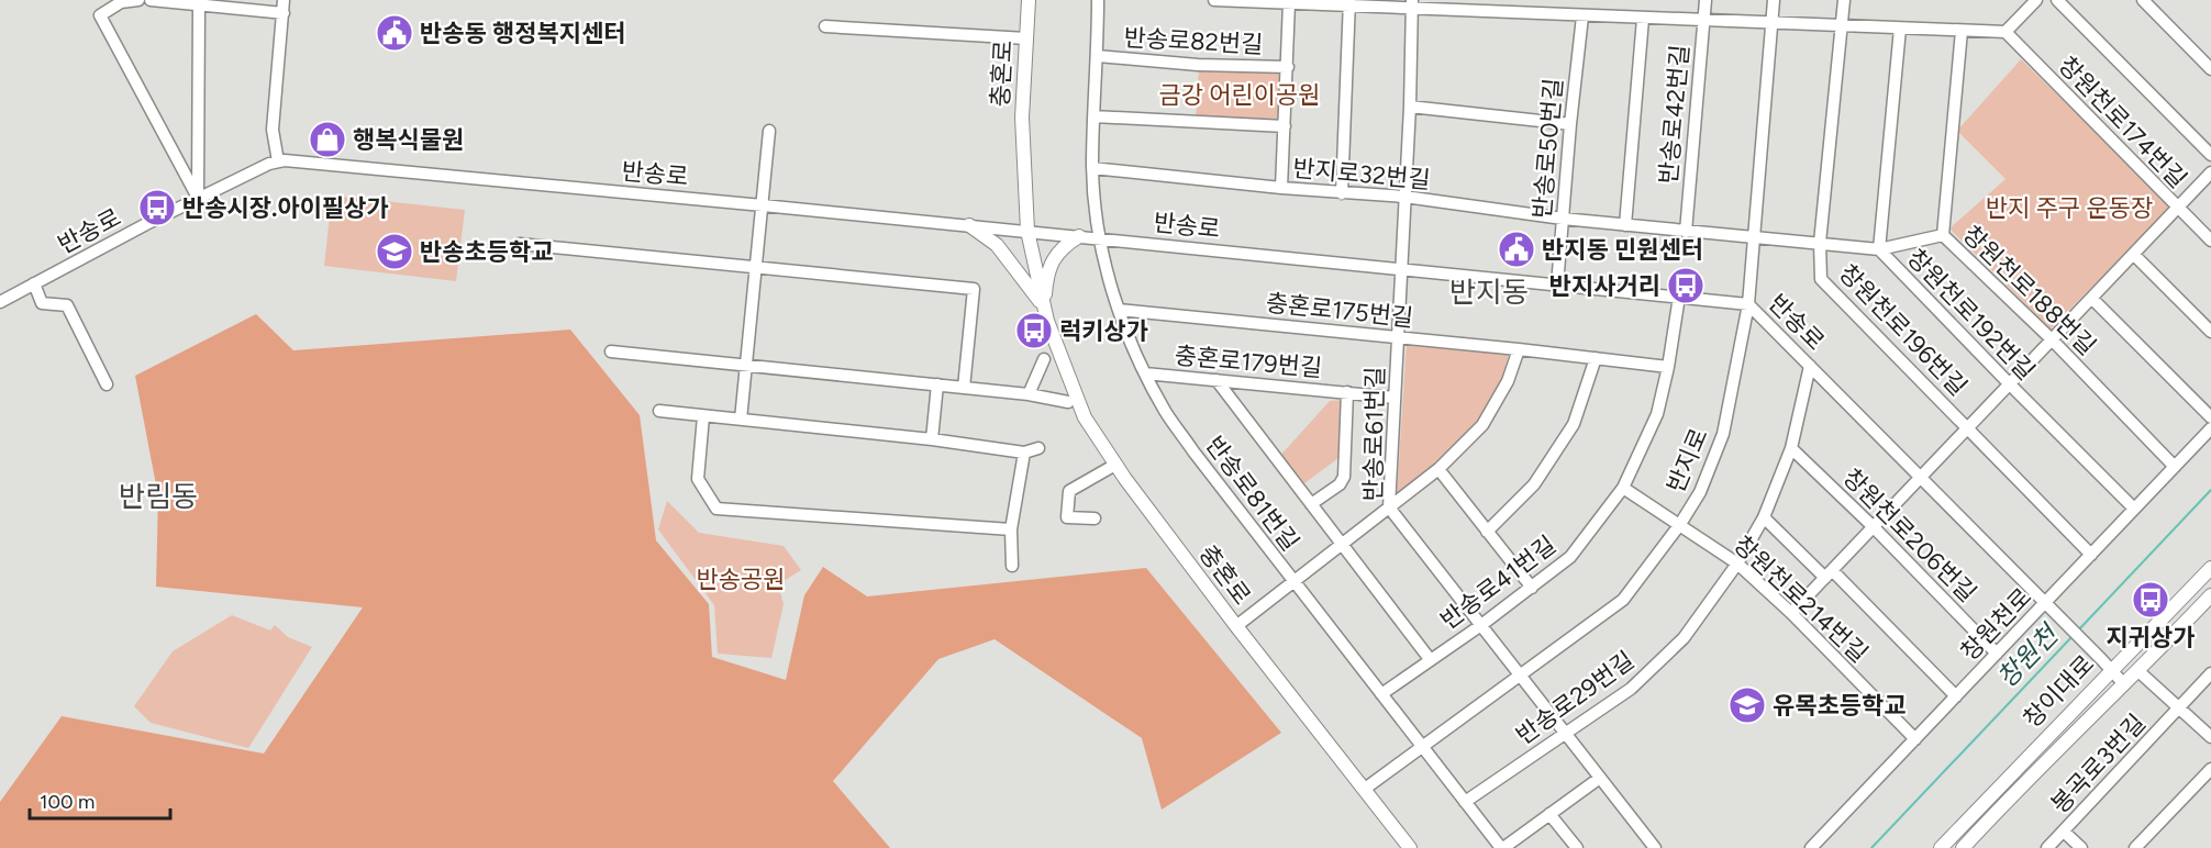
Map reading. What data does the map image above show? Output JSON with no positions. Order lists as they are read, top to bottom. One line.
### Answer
{"streets":{"main road":["충혼로","창이대로"],"street":["반송로82번길","반송로42번길","창원천로174번길","반송로50번길","반송로","반지로32번길","창원천로188번길","충혼로175번길","창원천로192번길","창원천로196번길","충혼로179번길","반송로61번길","반지로","반송로81번길","창원천로206번길","반송로41번길","창원천로214번길","창원천로","반송로29번길","봉곡로3번길"]},"crossings":[["반송로82번길","반송로"],["반송로82번길","반지로32번길"],["반송로82번길","반송로81번길"],["충혼로","반송로"],["충혼로","반지로"],["반송로42번길","반지로32번길"],["반송로50번길","반송로"],["반송로50번길","반지로32번길"],["반송로","반송로61번길"],["반송로","반지로"],["반송로","반송로81번길"],["반송로","반송로41번길"],["반송로","창원천로"],["반송로","창이대로"],["반송로","반송로29번길"],["반지로32번길","창원천로188번길"],["반지로32번길","창원천로192번길"],["반지로32번길","창원천로196번길"],["반지로32번길","반송로61번길"],["반지로32번길","반지로"],["창원천로188번길","창원천로"],["충혼로175번길","반송로61번길"],["충혼로175번길","반송로81번길"],["충혼로175번길","반송로41번길"],["창원천로192번길","창원천로"],["창원천로196번길","창원천로"],["충혼로179번길","반송로61번길"],["충혼로179번길","반송로81번길"],["반송로61번길","반지로"],["반송로61번길","반송로41번길"],["반송로61번길","반송로29번길"],["반지로","반송로81번길"],["반지로","창원천로214번길"],["반송로81번길","반송로41번길"],["반송로81번길","반송로29번길"],["창원천로206번길","창원천로"],["창원천로206번길","반송로29번길"],["반송로41번길","창원천로214번길"],["창원천로214번길","창원천로"],["창원천로214번길","반송로29번길"]],"districts":["반지동","반림동"],"water":["창원천"],"parks":["금강 어린이공원","반지 주구 운동장","반송공원"],"places":{"public building":["반송동 행정복지센터","반지동 민원센터"],"shop":["행복식물원"],"bus stop":["반송시장.아이필상가","반지사거리","럭키상가","지귀상가"],"school or university":["반송초등학교","유목초등학교"]},"scale_bar":"100 m"}
